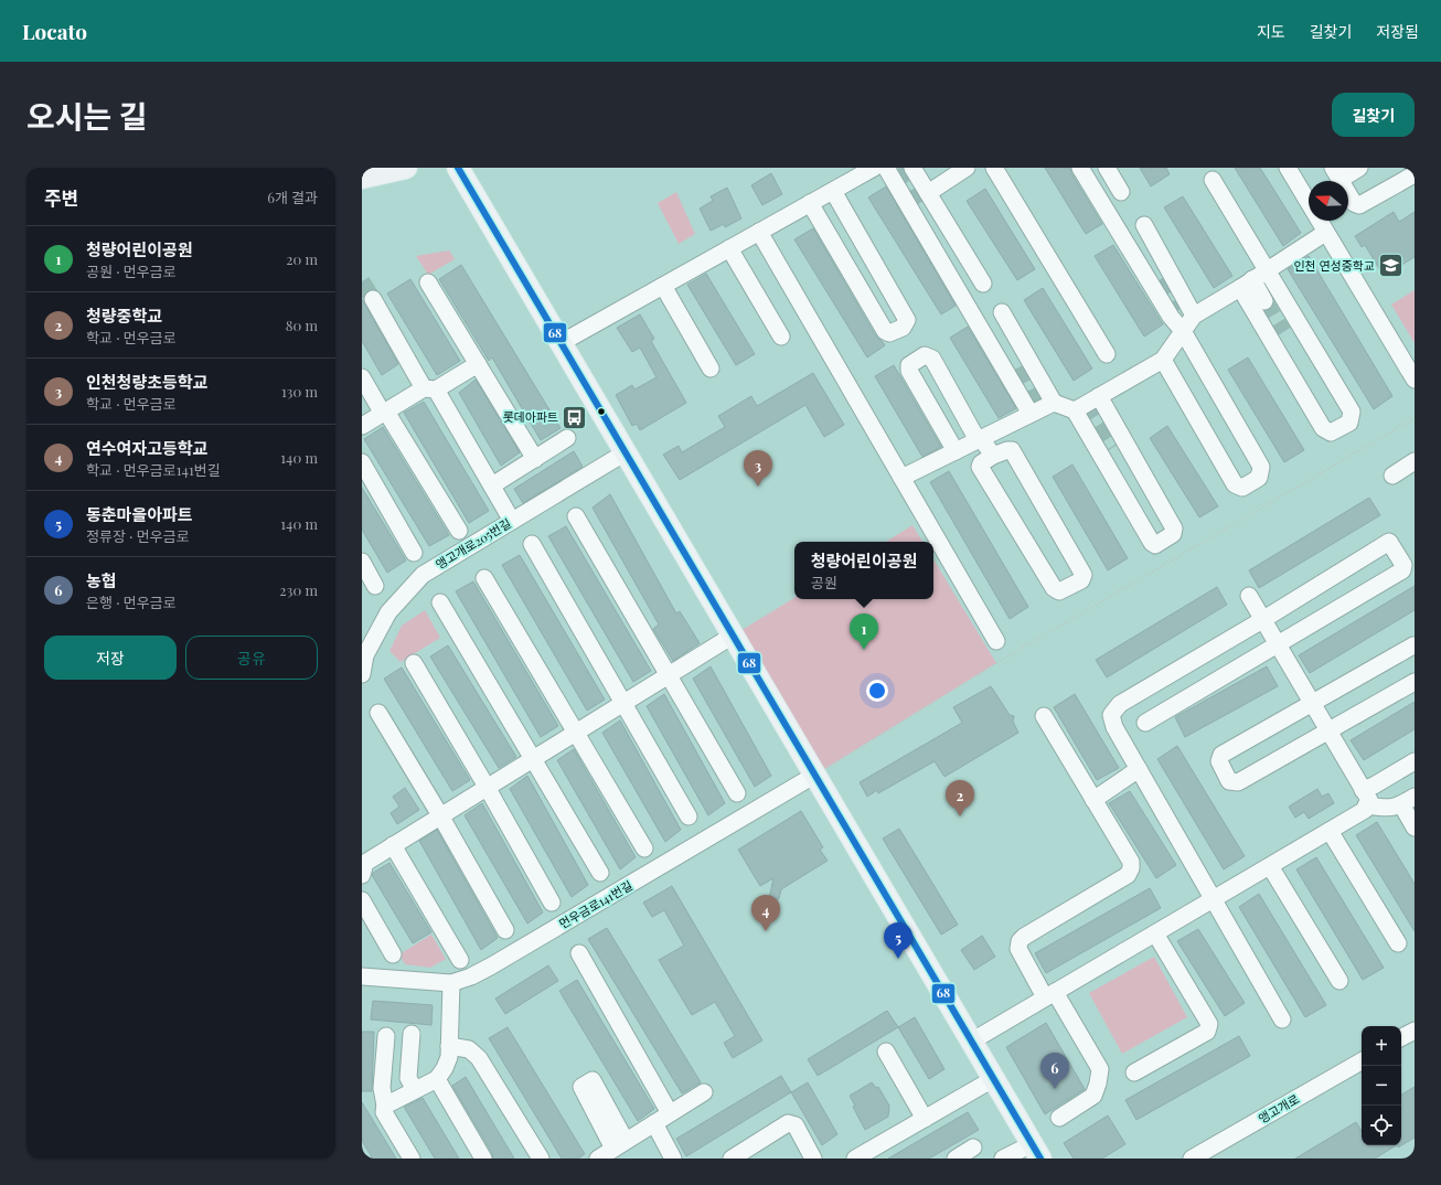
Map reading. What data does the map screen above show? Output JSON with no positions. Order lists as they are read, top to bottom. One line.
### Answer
{"streets":{"street":["앵고개로205번길","먼우금로141번길","앵고개로"]},"places":{"school or university":["인천 연성중학교"],"bus stop":["롯데아파트"]},"lines":["transit line 68"],"north":"left","page":{"header":"Locato","nav":["지도","길찾기","저장됨"],"title":"오시는 길","buttons":["길찾기",["저장","공유"]],"heading":["주변","6개 결과"],"list":[{"mark":"1","name":"청량어린이공원","note":"공원 · 먼우금로","value":"20 m"},{"mark":"2","name":"청량중학교","note":"학교 · 먼우금로","value":"80 m"},{"mark":"3","name":"인천청량초등학교","note":"학교 · 먼우금로","value":"130 m"},{"mark":"4","name":"연수여자고등학교","note":"학교 · 먼우금로141번길","value":"140 m"},{"mark":"5","name":"동춘마을아파트","note":"정류장 · 먼우금로","value":"140 m"},{"mark":"6","name":"농협","note":"은행 · 먼우금로","value":"230 m"}],"pins":["3","1","2","4","5","6"],"popup":["청량어린이공원","공원"],"map_buttons":["+","−"]}}
